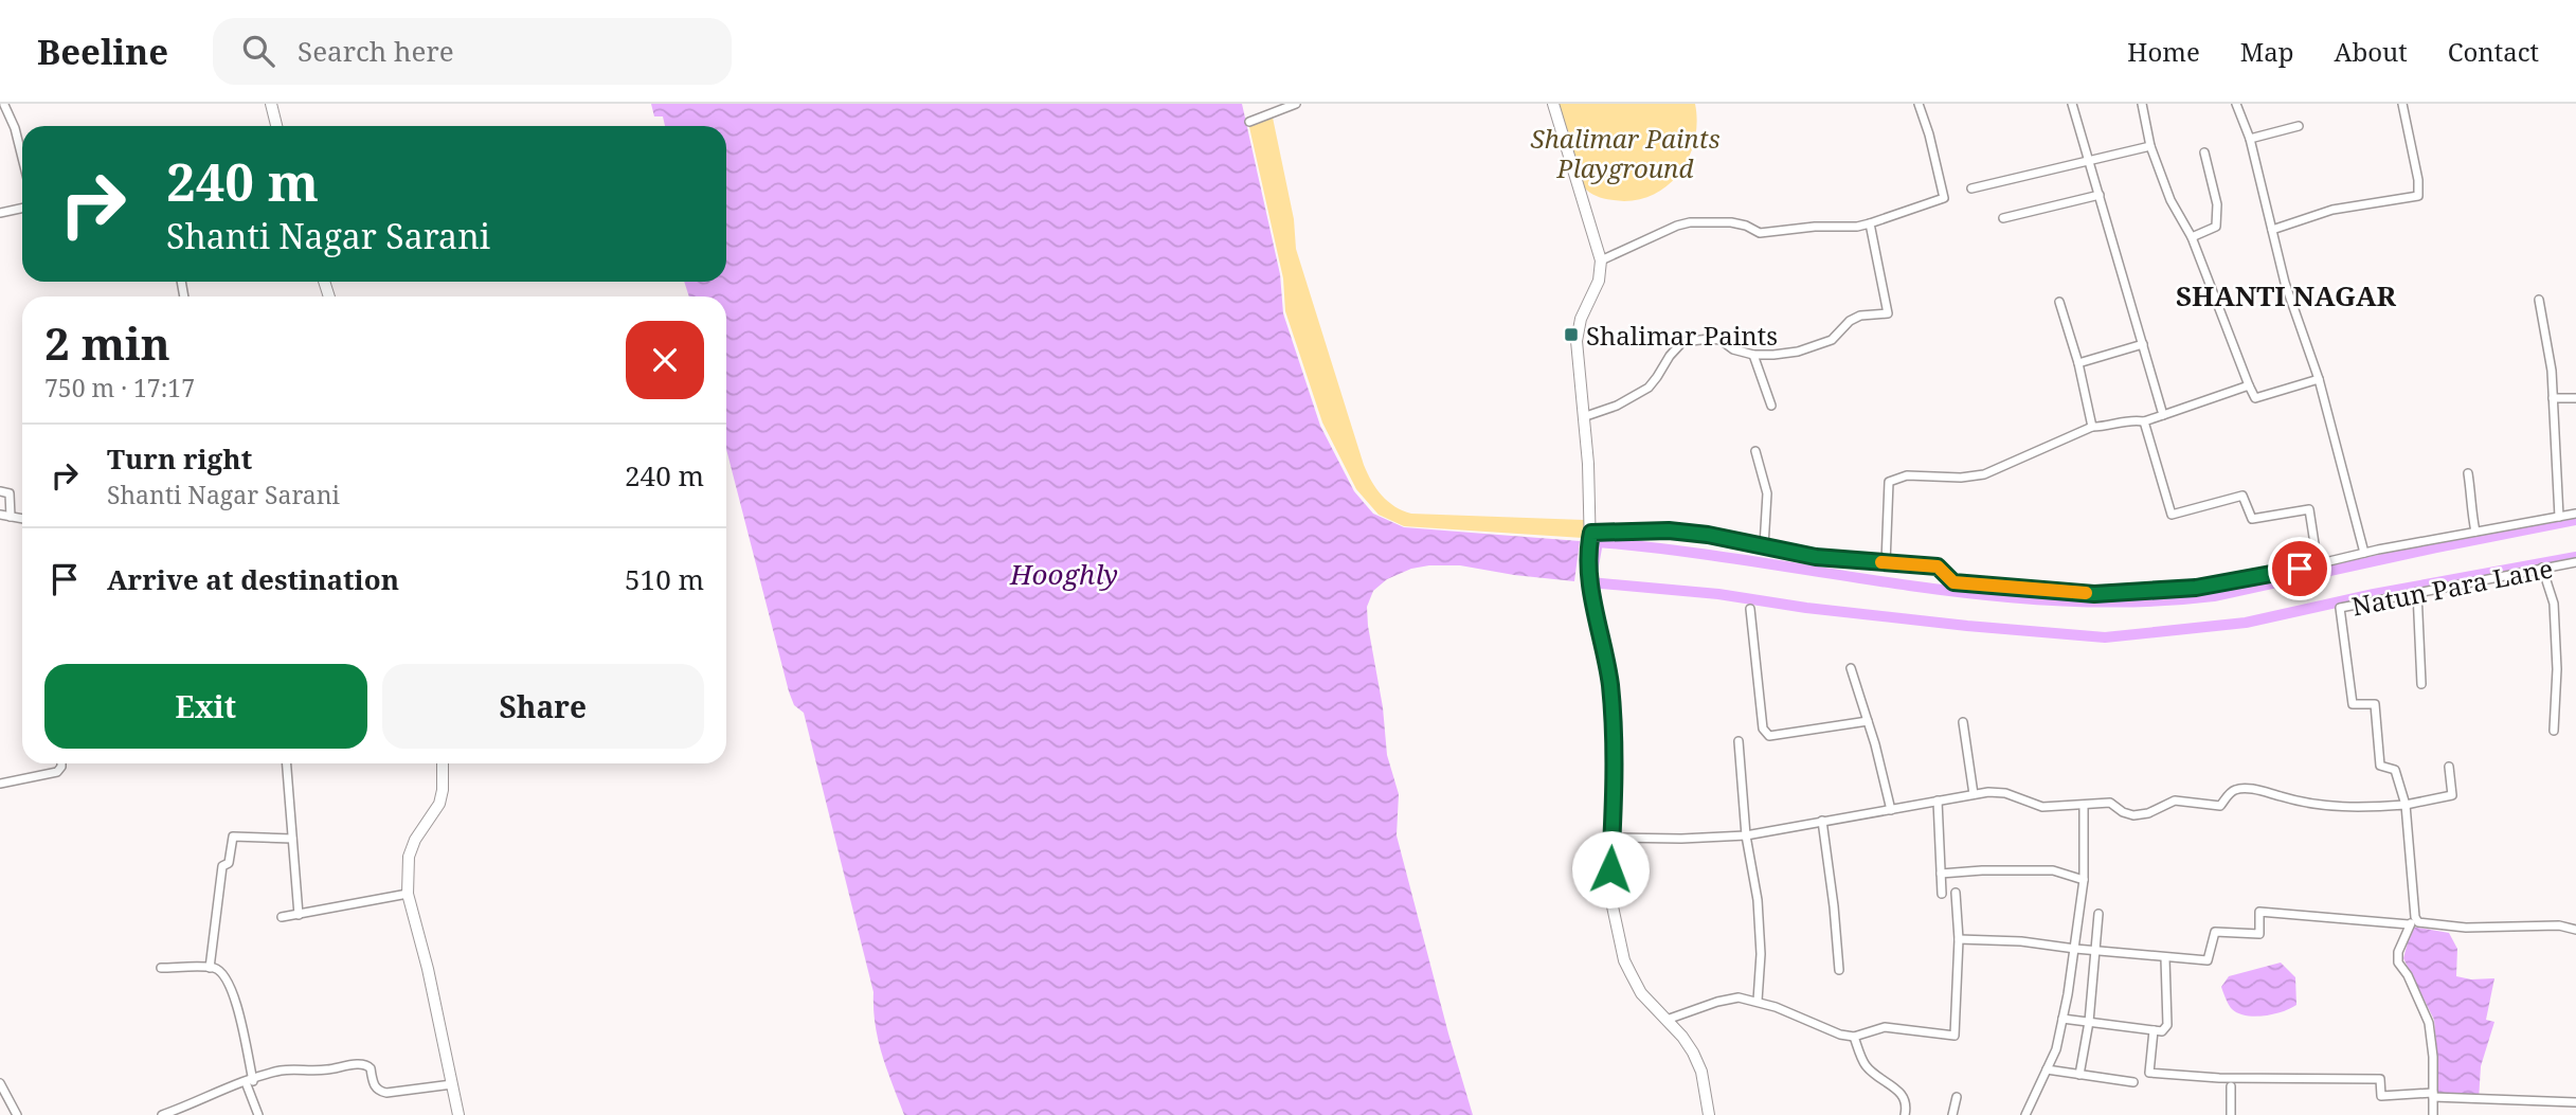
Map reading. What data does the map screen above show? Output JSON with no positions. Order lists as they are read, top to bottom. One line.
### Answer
{"streets":{"street":["Natun Para Lane"]},"districts":["SHANTI NAGAR"],"water":["Hooghly"],"parks":["Shalimar Paints Playground"],"places":{"transit":["Shalimar Paints"]},"page":{"header":"Beeline","search":"Search here","nav":["Home","Map","About","Contact"],"turn":["240 m","Shanti Nagar Sarani"],"heading":["2 min","750 m · 17:17"],"list":[{"name":"Turn right","note":"Shanti Nagar Sarani","value":"240 m"},{"name":"Arrive at destination","value":"510 m"}],"buttons":["Exit","Share"]}}
